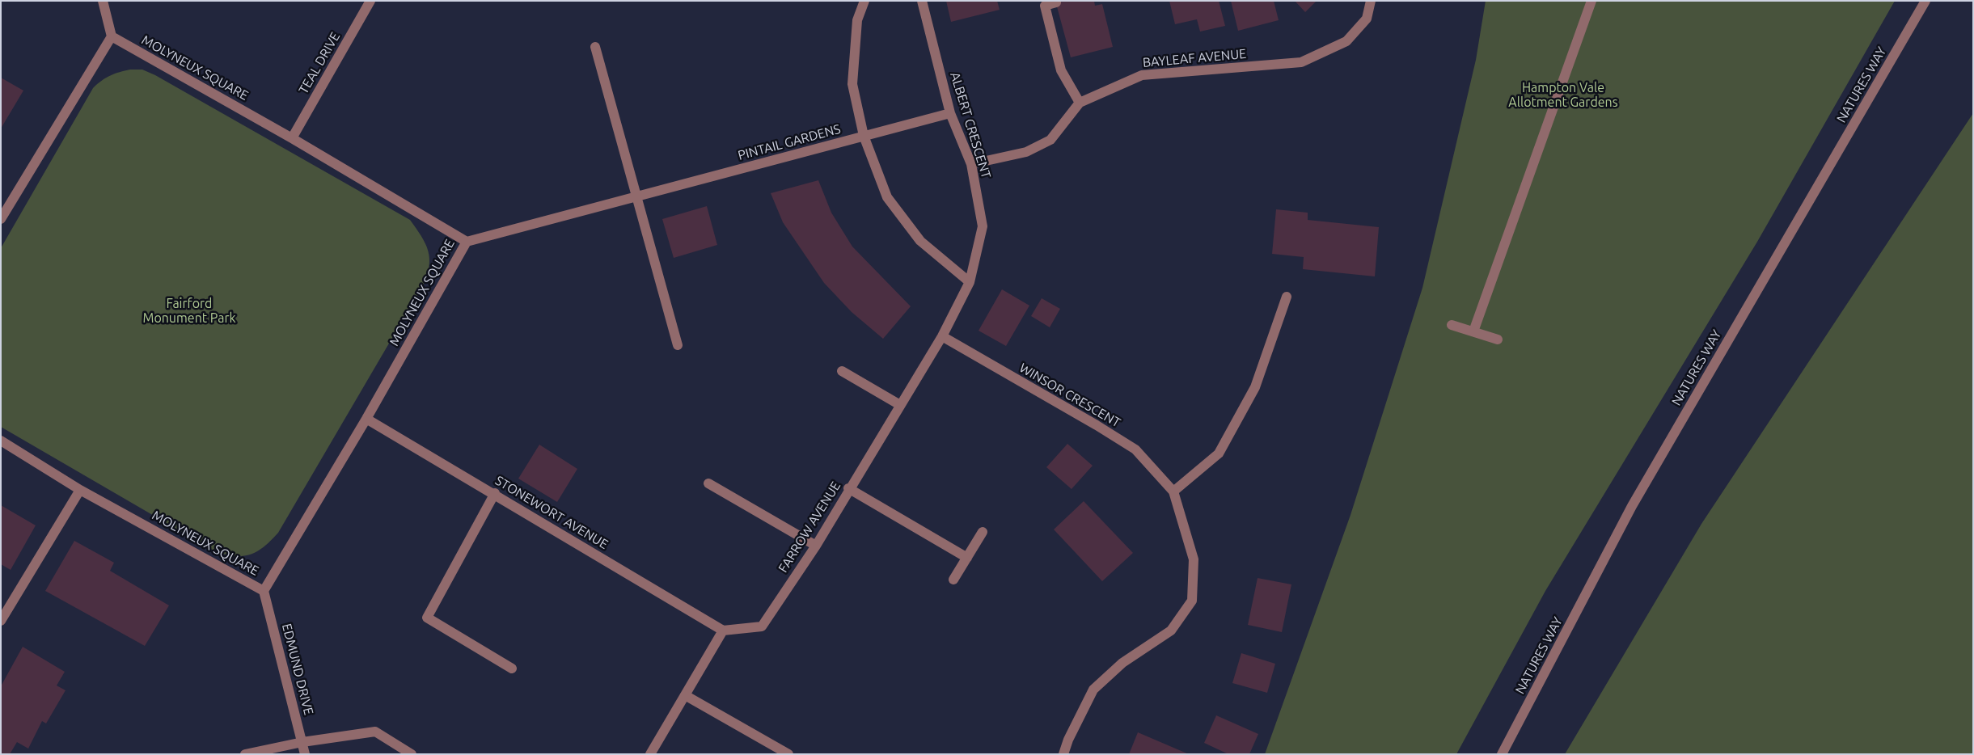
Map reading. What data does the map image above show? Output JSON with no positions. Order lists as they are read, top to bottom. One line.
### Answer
{"streets":{"street":["BAYLEAF AVENUE","TEAL DRIVE","MOLYNEUX SQUARE","NATURES WAY","ALBERT CRESCENT","PINTAIL GARDENS","WINSOR CRESCENT","STONEWORT AVENUE","FARROW AVENUE","EDMUND DRIVE"]},"crossings":[["BAYLEAF AVENUE","ALBERT CRESCENT"],["TEAL DRIVE","MOLYNEUX SQUARE"],["MOLYNEUX SQUARE","PINTAIL GARDENS"],["MOLYNEUX SQUARE","STONEWORT AVENUE"],["MOLYNEUX SQUARE","EDMUND DRIVE"],["ALBERT CRESCENT","PINTAIL GARDENS"],["ALBERT CRESCENT","FARROW AVENUE"],["WINSOR CRESCENT","FARROW AVENUE"],["STONEWORT AVENUE","FARROW AVENUE"]],"parks":["Hampton Vale Allotment Gardens","Fairford Monument Park"]}
